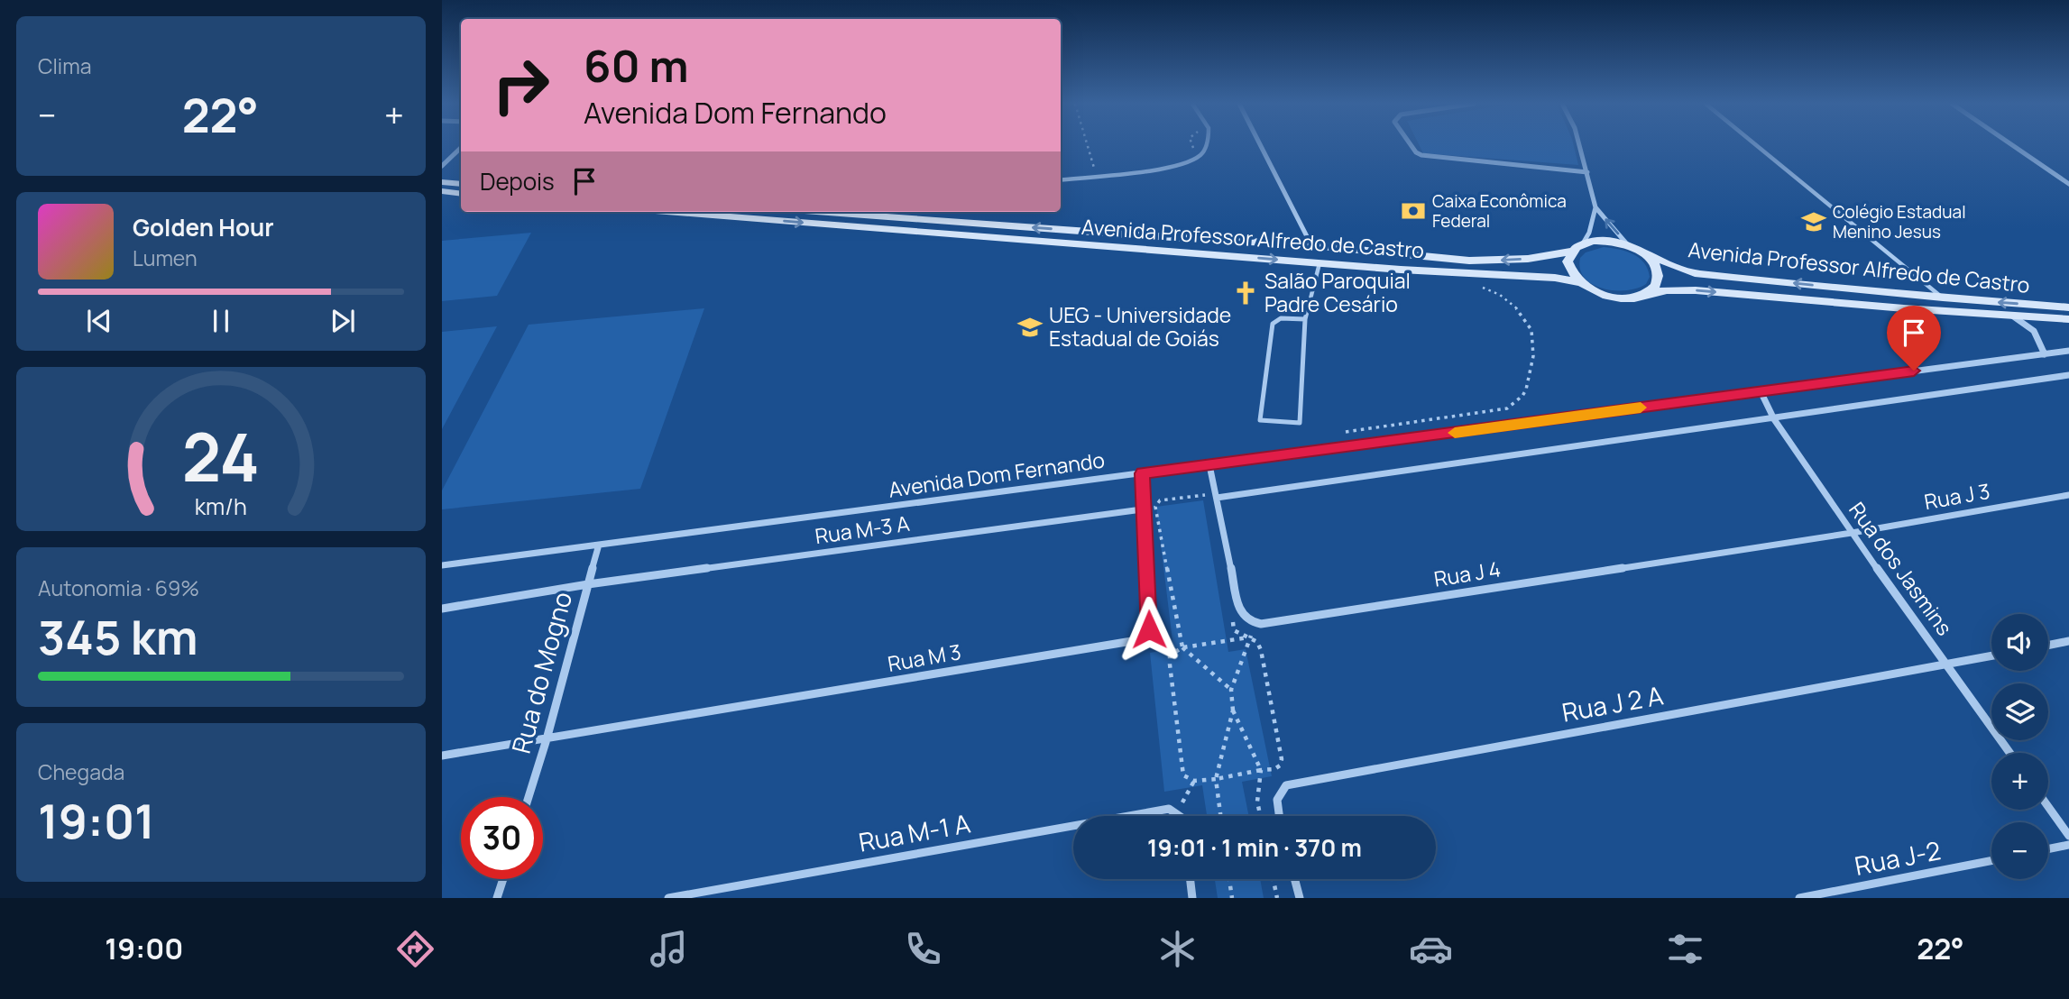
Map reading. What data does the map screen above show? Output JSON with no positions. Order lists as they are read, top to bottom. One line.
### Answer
{"streets":{"main road":["Avenida Professor Alfredo de Castro"],"street":["Avenida Dom Fernando","Rua J 3","Rua M-3 A","Rua dos Jasmins","Rua J 4","Rua M 3","Rua do Mogno","Rua J 2 A","Rua M-1 A","Rua J-2"]},"crossings":[["Avenida Dom Fernando","Rua dos Jasmins"],["Avenida Dom Fernando","Rua J 4"],["Avenida Dom Fernando","Rua do Mogno"],["Rua J 3","Rua dos Jasmins"],["Rua J 3","Rua J 4"],["Rua M-3 A","Rua do Mogno"],["Rua dos Jasmins","Rua J 4"],["Rua dos Jasmins","Rua J 2 A"],["Rua M 3","Rua do Mogno"]],"places":{"bank":["Caixa Econômica Federal"],"school or university":["Colégio Estadual Menino Jesus","UEG - Universidade Estadual de Goiás"],"church":["Salão Paroquial Padre Cesário"]},"page":{"tile":["Clima",["Autonomia · 69%","345 km"],["Chegada","19:01"]],"turn":["60 m","Avenida Dom Fernando"],"heat":["−","22°","+"],"then":"Depois","song":["Golden Hour","Lumen"],"map_buttons":["+","−"],"limit":"30","trip":"19:01 · 1 min · 370 m","tabs":["19:00","22°"],"gauge":["24","km/h"]}}
